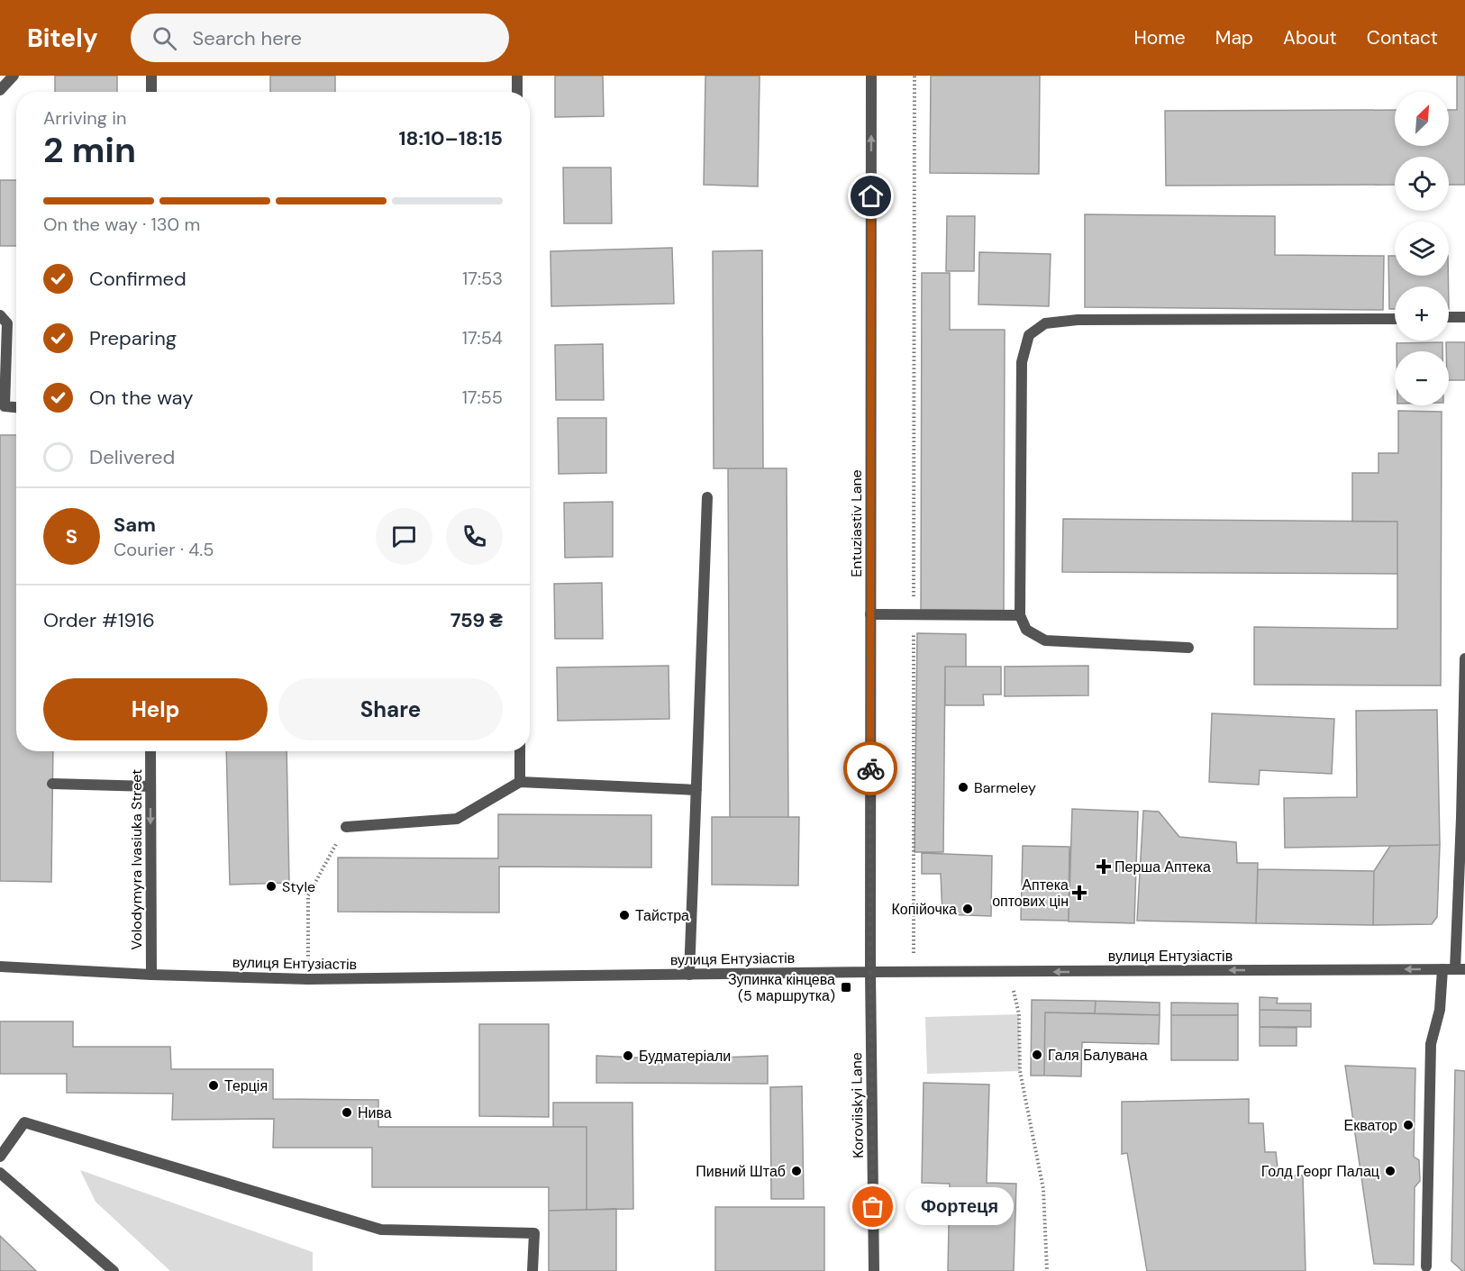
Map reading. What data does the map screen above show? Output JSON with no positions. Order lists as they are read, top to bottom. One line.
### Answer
{"streets":{"street":["Entuziastiv Lane","Volodymyra Ivasiuka Street","вулиця Ентузіастів","Koroviiskyi Lane"]},"crossings":[["Entuziastiv Lane","вулиця Ентузіастів"],["Entuziastiv Lane","Koroviiskyi Lane"],["Volodymyra Ivasiuka Street","вулиця Ентузіастів"],["вулиця Ентузіастів","Koroviiskyi Lane"]],"one_way":["Entuziastiv Lane","Volodymyra Ivasiuka Street"],"places":{"other":["Barmeley","Style","Копійочка","Тайстра","Галя Балувана","Будматеріали","Терція","Нива","Екватор","Пивний Штаб","Голд Георг Палац","Фортеця"],"health":["Перша Аптека","Аптека оптових цін"],"transit":["Зупинка кінцева (5 маршрутка)"]},"north":"top right","page":{"header":"Bitely","search":"Search here","nav":["Home","Map","About","Contact"],"map_buttons":["+","−"],"heading":["2 min","Arriving in","18:10–18:15"],"panel":["Sam","Courier · 4.5","Order #1916","759 ₴"],"bar":"On the way · 130 m","list":[["Confirmed","17:53"],["Preparing","17:54"],["On the way","17:55"],"Delivered"],"round":"S","buttons":["Help","Share"],"bubble":"Фортеця"}}
